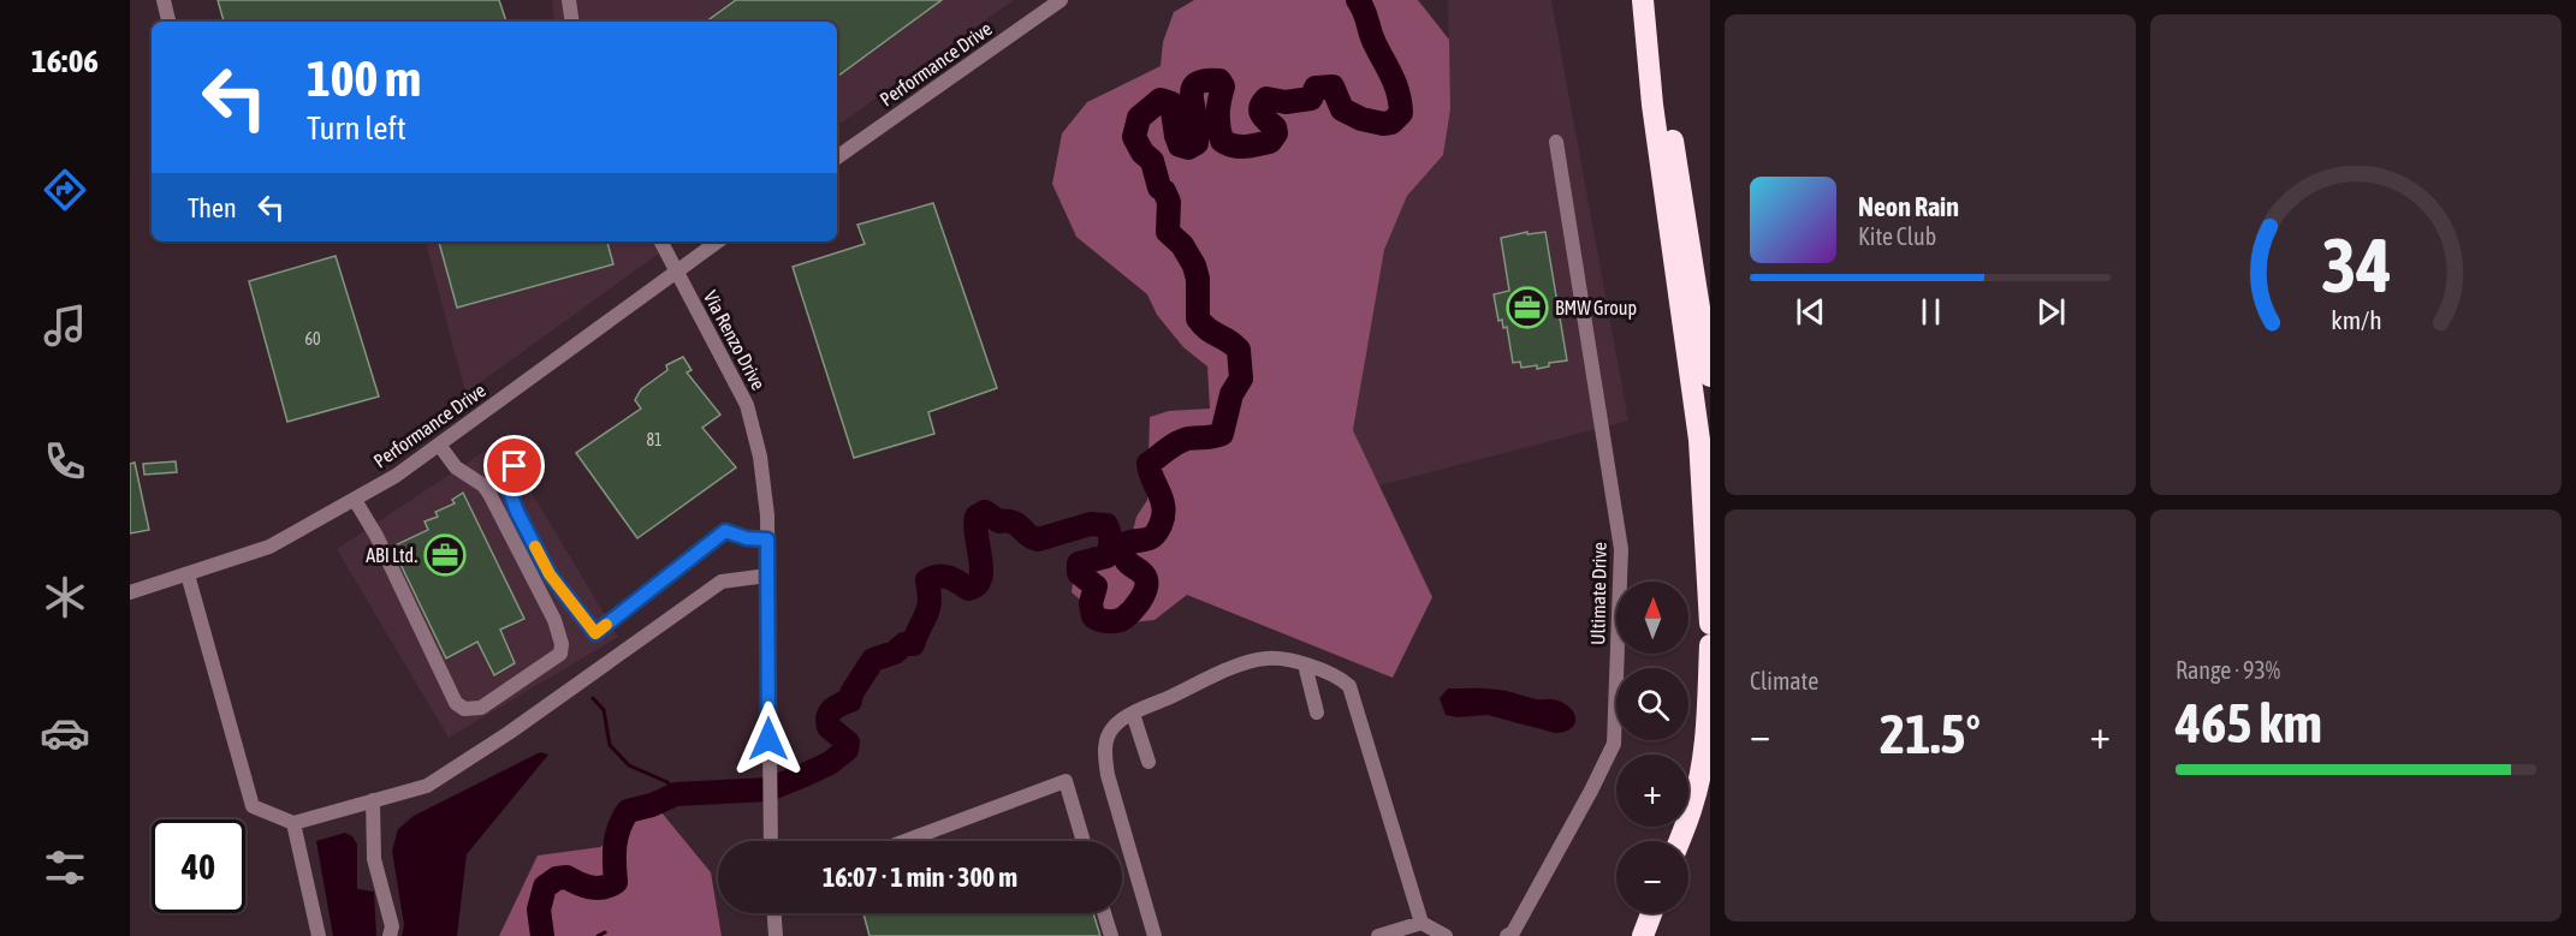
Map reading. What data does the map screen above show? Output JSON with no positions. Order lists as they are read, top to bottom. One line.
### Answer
{"streets":{"street":["Performance Drive","Via Renzo Drive","Ultimate Drive"]},"crossings":[["Performance Drive","Via Renzo Drive"]],"places":{"office":["BMW Group","ABI Ltd."]},"house_numbers":["60","81"],"north":"top","page":{"tabs":"16:06","turn":["100 m","Turn left"],"then":"Then","song":["Neon Rain","Kite Club"],"tile":["Climate",["Range · 93%","465 km"]],"map_buttons":["+","−"],"heat":["−","21.5°","+"],"limit":"40","trip":"16:07 · 1 min · 300 m","gauge":["34","km/h"]}}
